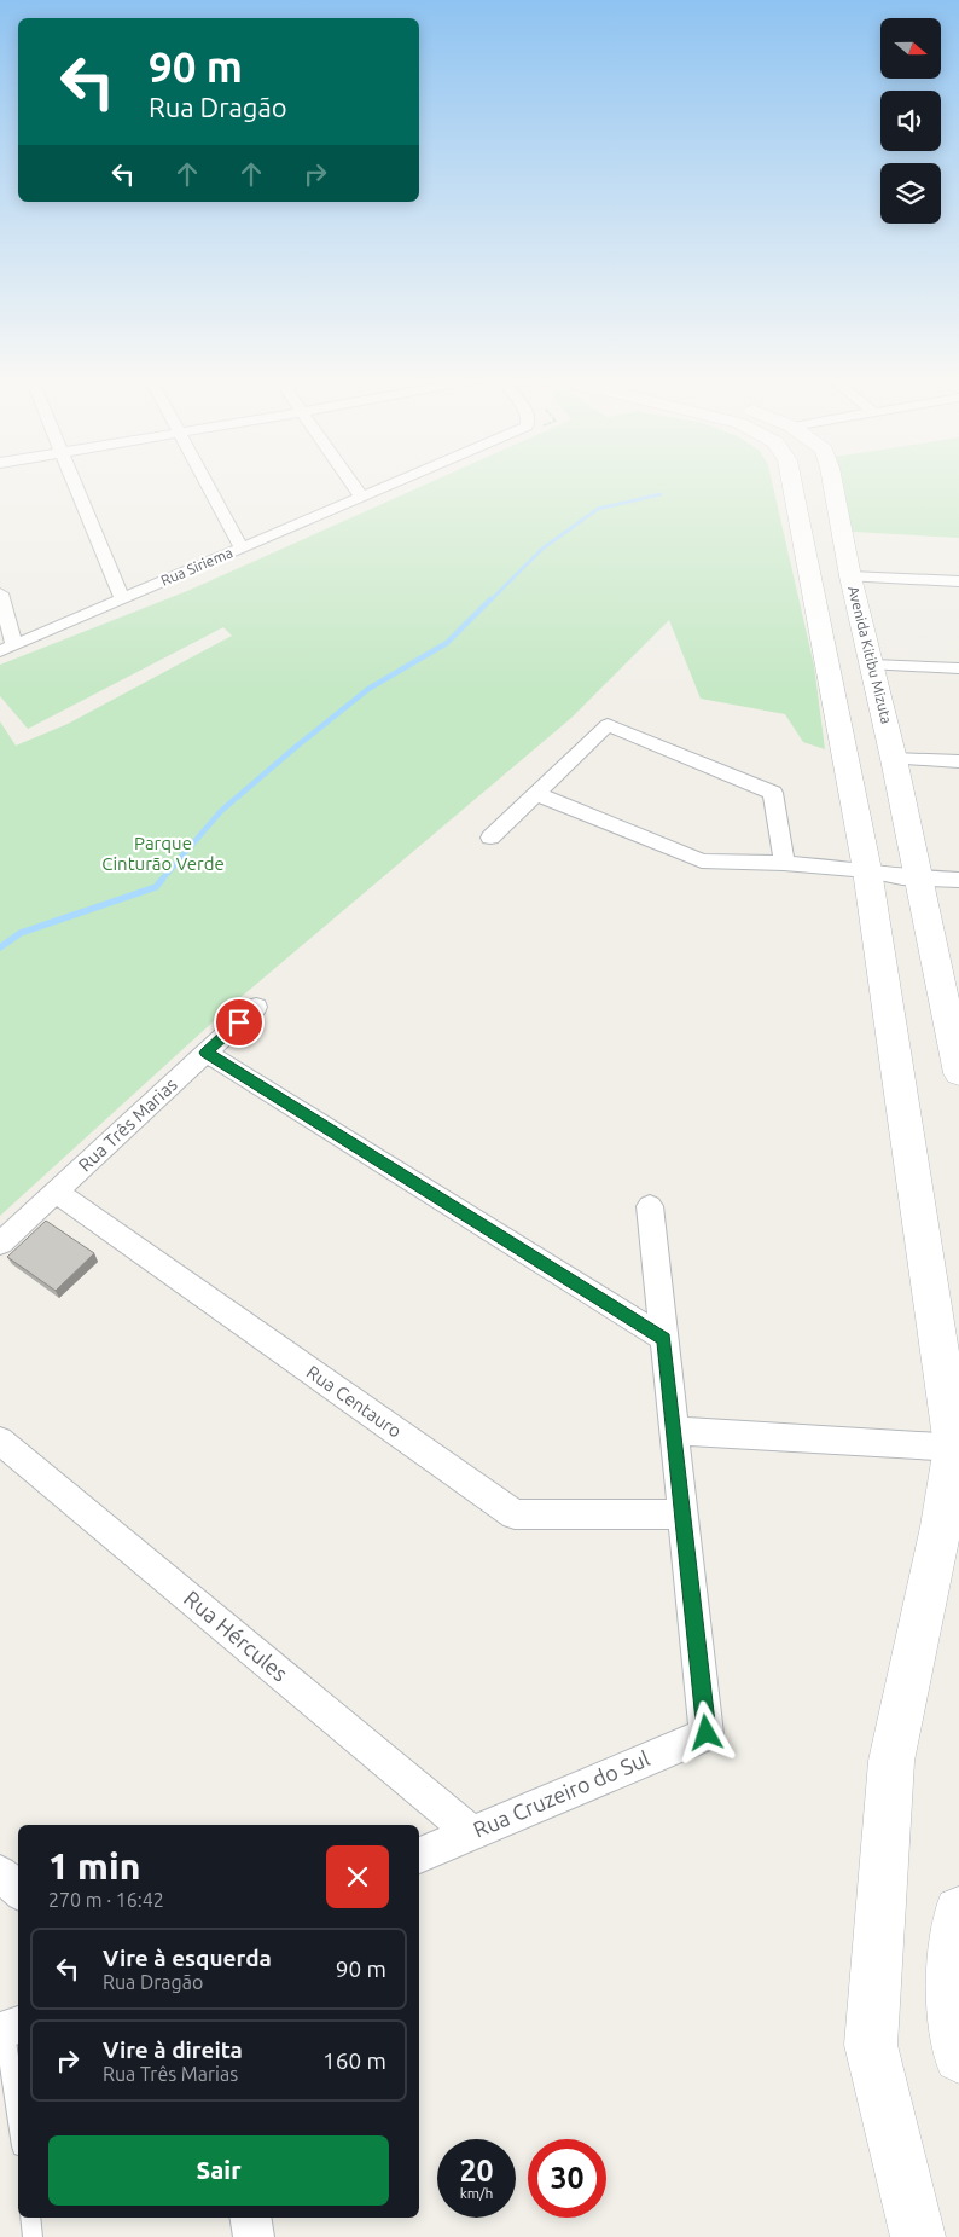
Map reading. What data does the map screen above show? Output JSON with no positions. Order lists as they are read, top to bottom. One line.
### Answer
{"streets":{"street":["Rua Siriema","Avenida Kitibu Mizuta","Rua Três Marias","Rua Centauro","Rua Hércules","Rua Cruzeiro do Sul"]},"crossings":[["Rua Três Marias","Rua Centauro"],["Rua Centauro","Rua Cruzeiro do Sul"],["Rua Hércules","Rua Cruzeiro do Sul"]],"parks":["Parque Cinturão Verde"],"north":"right","page":{"turn":["90 m","Rua Dragão"],"heading":["1 min","270 m · 16:42"],"list":[{"name":"Vire à esquerda","note":"Rua Dragão","value":"90 m"},{"name":"Vire à direita","note":"Rua Três Marias","value":"160 m"}],"buttons":"Sair","speed":"20 km/h","limit":"30"}}
